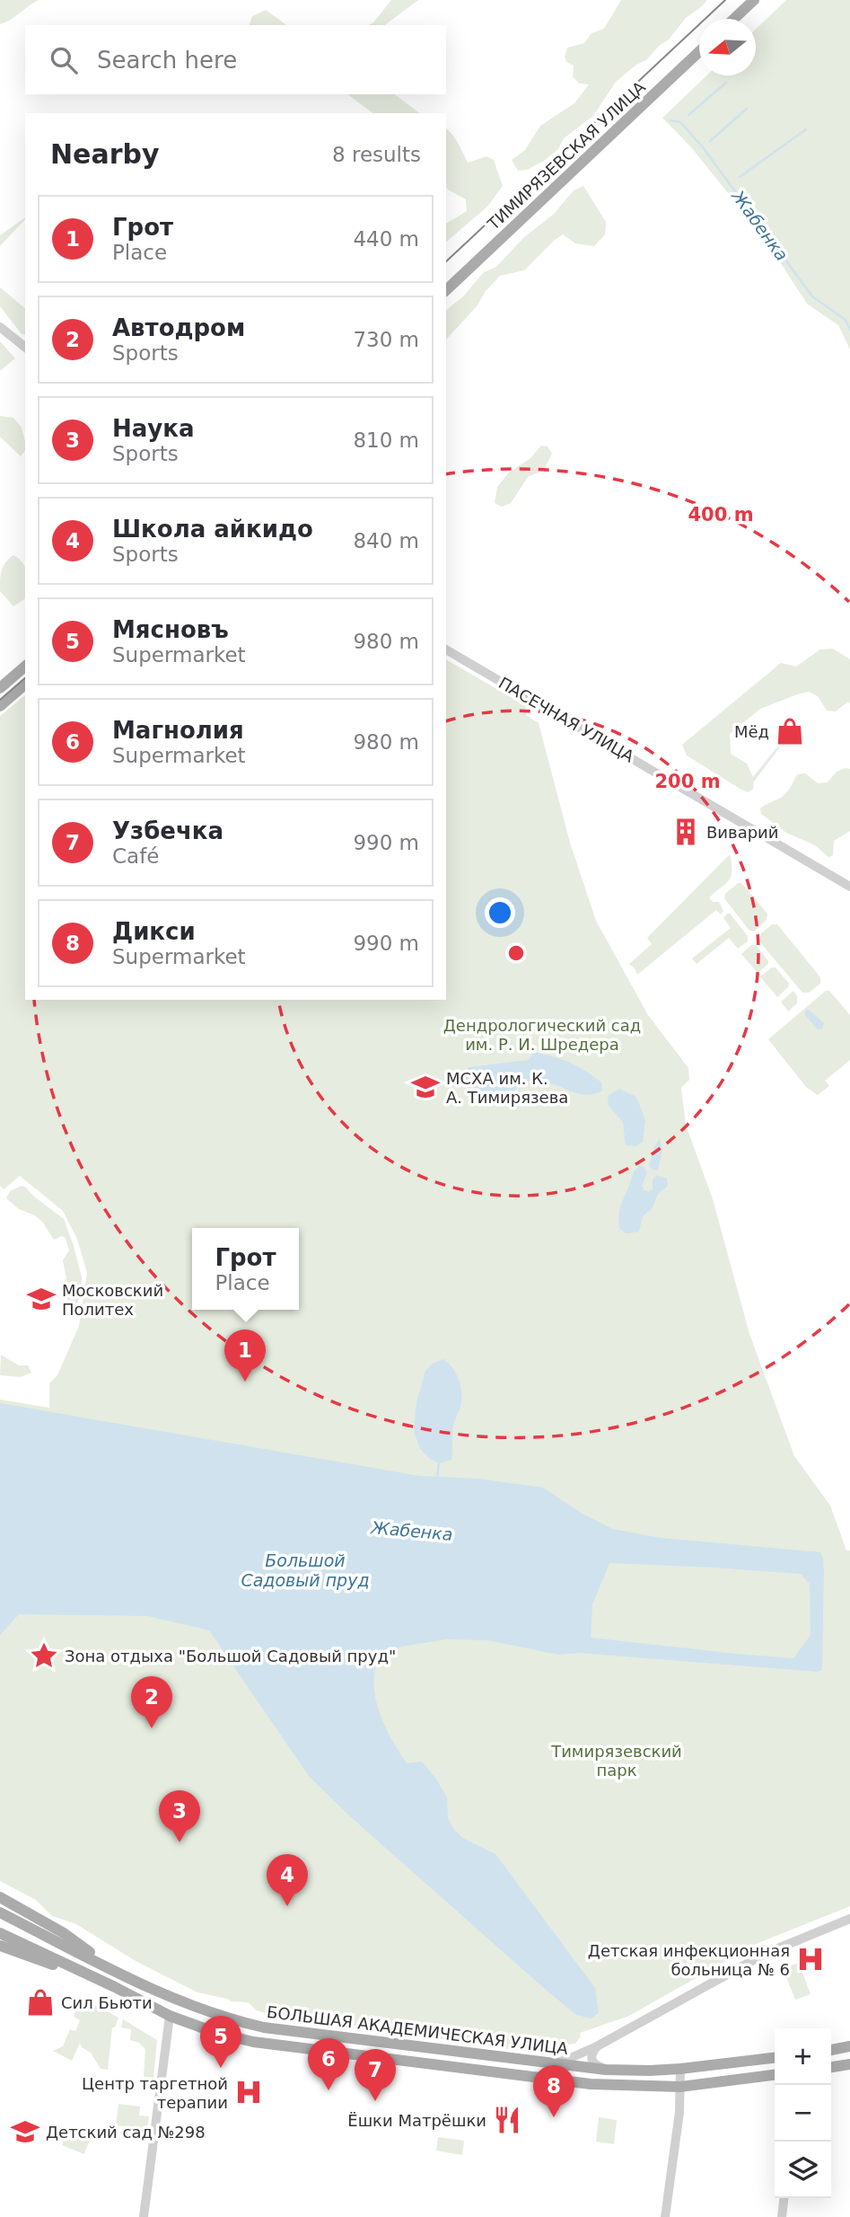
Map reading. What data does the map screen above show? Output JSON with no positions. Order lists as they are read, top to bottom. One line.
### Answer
{"streets":{"main road":["ТИМИРЯЗЕВСКАЯ УЛИЦА","БОЛЬШАЯ АКАДЕМИЧЕСКАЯ УЛИЦА"],"street":["ПАСЕЧНАЯ УЛИЦА"]},"water":["Жабенка","Большой Садовый пруд"],"parks":["Дендрологический сад им. Р. И. Шредера","Тимирязевский парк"],"places":{"shop":["Мёд","Сил Бьюти"],"building":["Виварий"],"school or university":["МСХА им. К. А. Тимирязева","Московский Политех","Детский сад №298"],"place":["Зона отдыха \"Большой Садовый пруд\""],"hospital":["Детская инфекционная больница № 6","Центр таргетной терапии"],"restaurant":["Ёшки Матрёшки"]},"north":"left","page":{"search":"Search here","heading":["Nearby","8 results"],"list":[{"mark":"1","name":"Грот","note":"Place","value":"440 m"},{"mark":"2","name":"Автодром","note":"Sports","value":"730 m"},{"mark":"3","name":"Наука","note":"Sports","value":"810 m"},{"mark":"4","name":"Школа айкидо","note":"Sports","value":"840 m"},{"mark":"5","name":"Мясновъ","note":"Supermarket","value":"980 m"},{"mark":"6","name":"Магнолия","note":"Supermarket","value":"980 m"},{"mark":"7","name":"Узбечка","note":"Café","value":"990 m"},{"mark":"8","name":"Дикси","note":"Supermarket","value":"990 m"}],"popup":["Грот","Place"],"pins":["1","2","3","4","5","6","7","8"],"map_buttons":["+","−"]},"rings":["400 m","200 m"]}
